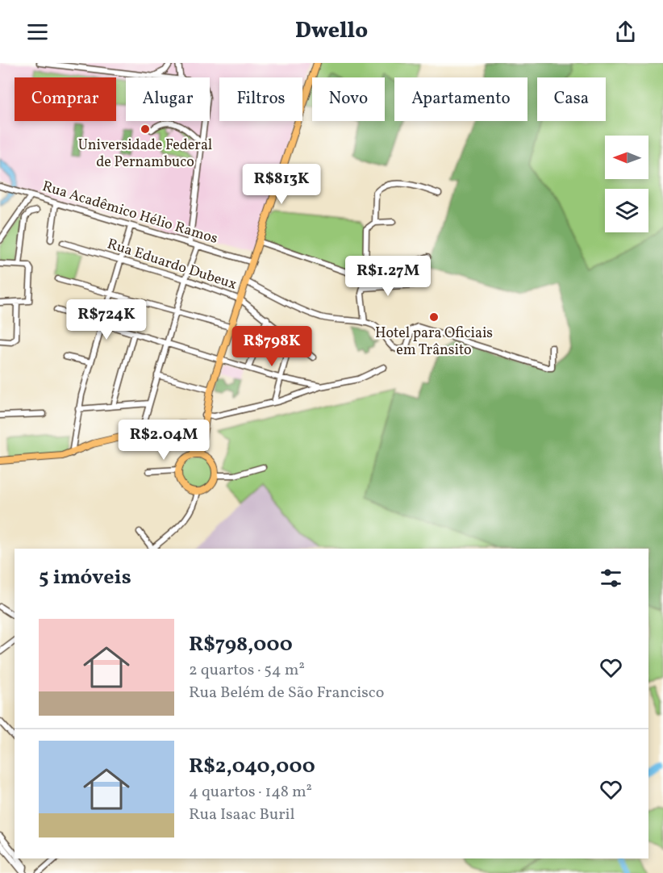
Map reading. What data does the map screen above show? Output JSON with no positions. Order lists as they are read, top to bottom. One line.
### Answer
{"streets":{"street":["Rua Acadêmico Hélio Ramos","Rua Eduardo Dubeux"]},"places":["Universidade Federal de Pernambuco","Hotel para Oficiais em Trânsito"],"north":"left","page":{"header":"Dwello","chip":["Comprar","Alugar","Filtros","Novo","Apartamento","Casa"],"price":["R$813K","R$1.27M","R$724K","R$798K","R$2.04M"],"heading":"5 imóveis","list":[{"name":"R$798,000","note":"2 quartos · 54 m² · Rua Belém de São Francisco"},{"name":"R$2,040,000","note":"4 quartos · 148 m² · Rua Isaac Buril"}]}}
